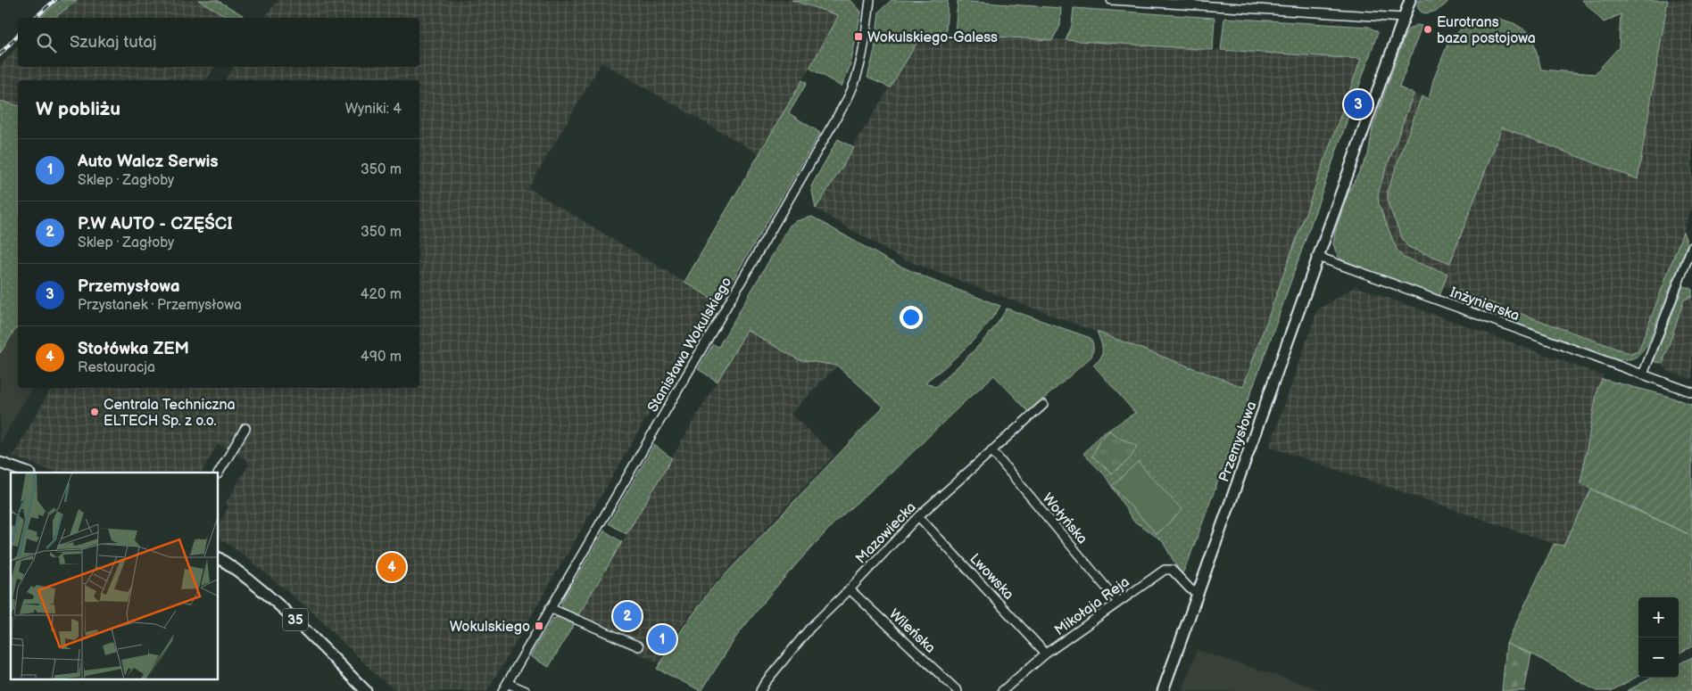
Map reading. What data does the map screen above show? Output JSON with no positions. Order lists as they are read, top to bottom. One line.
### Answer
{"streets":{"main road":["Przemysłowa","35"],"street":["Inżynierska","Stanisława Wokulskiego","Wołyńska","Mazowiecka","Lwowska","Mikołaja Reja","Wileńska"]},"crossings":[["Inżynierska","Przemysłowa"],["Przemysłowa","Mikołaja Reja"],["Wołyńska","Mazowiecka"],["Wołyńska","Mikołaja Reja"],["Mazowiecka","Lwowska"],["Mazowiecka","Wileńska"],["Lwowska","Mikołaja Reja"]],"places":{"other":["Eurotrans baza postojowa","Centrala Techniczna ELTECH Sp. z o.o."],"transit":["Wokulskiego-Galess","Wokulskiego"]},"page":{"search":"Szukaj tutaj","heading":["W pobliżu","Wyniki: 4"],"pins":["3","4","2","1"],"list":[{"mark":"1","name":"Auto Walcz Serwis","note":"Sklep · Zagłoby","value":"350 m"},{"mark":"2","name":"P.W AUTO - CZĘŚCI","note":"Sklep · Zagłoby","value":"350 m"},{"mark":"3","name":"Przemysłowa","note":"Przystanek · Przemysłowa","value":"420 m"},{"mark":"4","name":"Stołówka ZEM","note":"Restauracja","value":"490 m"}],"map_buttons":["+","−"]}}
